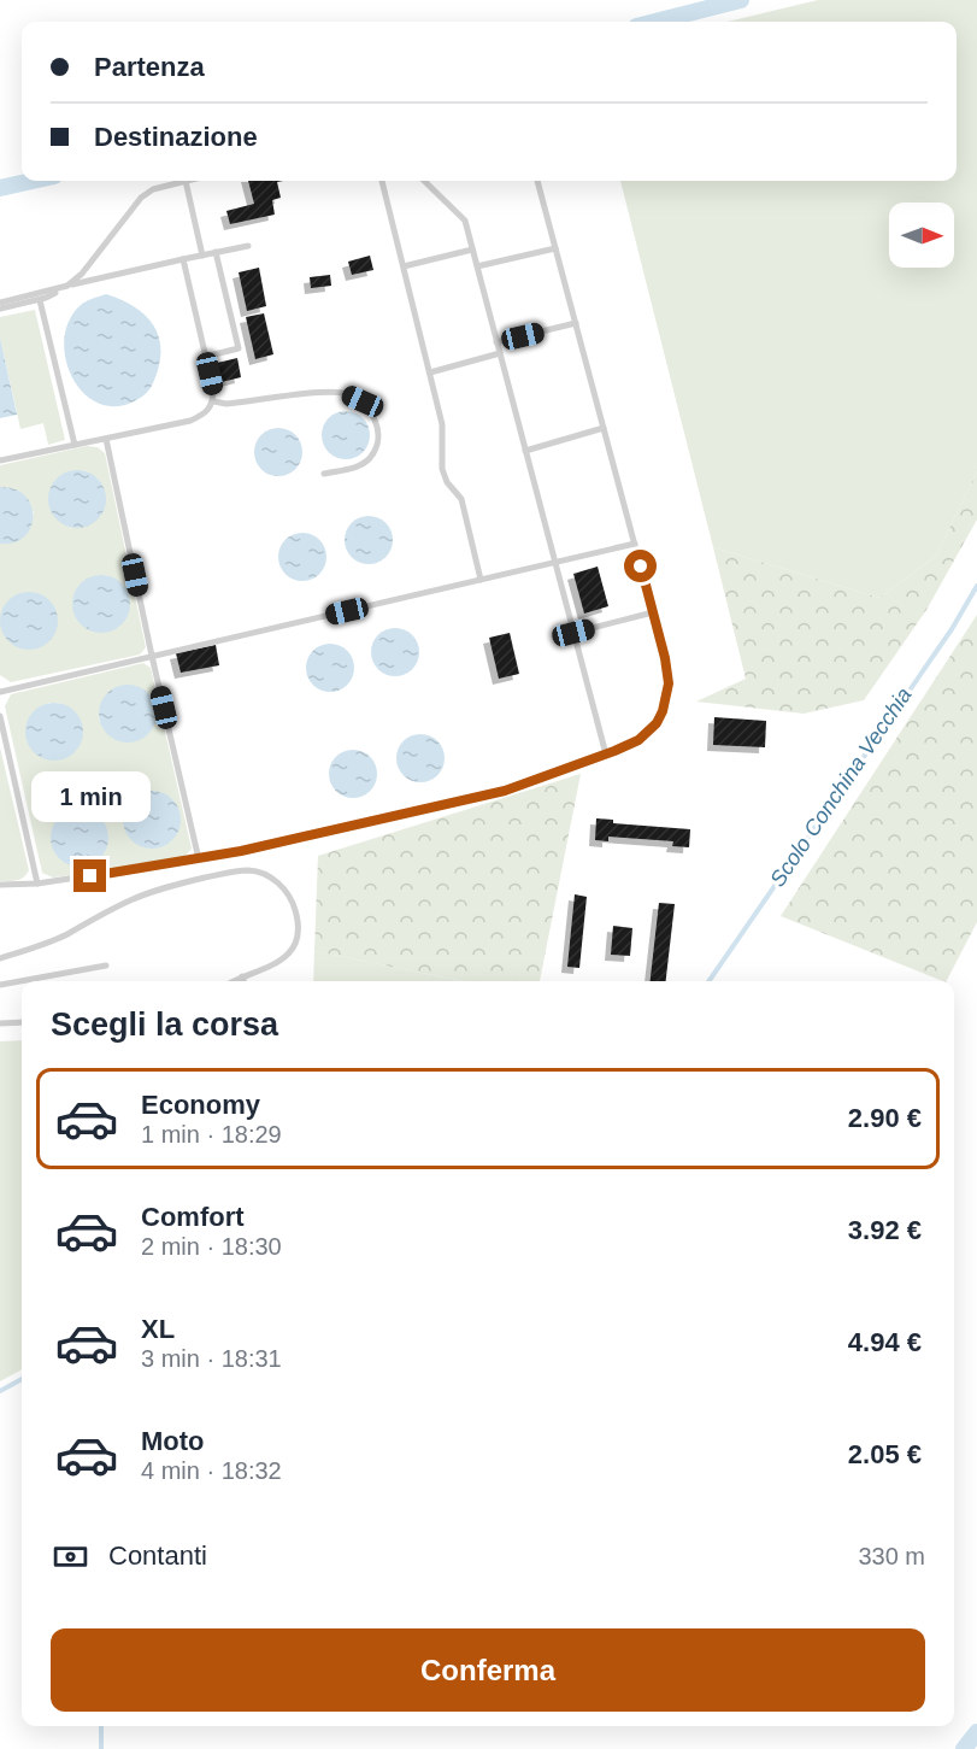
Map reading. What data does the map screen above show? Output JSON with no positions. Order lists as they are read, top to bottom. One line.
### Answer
{"water":["Scolo Conchina Vecchia"],"north":"right","page":{"banner":["Partenza","Destinazione"],"bubble":"1 min","heading":"Scegli la corsa","list":[{"name":"Economy","note":"1 min · 18:29","value":"2.90 €"},{"name":"Comfort","note":"2 min · 18:30","value":"3.92 €"},{"name":"XL","note":"3 min · 18:31","value":"4.94 €"},{"name":"Moto","note":"4 min · 18:32","value":"2.05 €"}],"pay":["Contanti","330 m"],"buttons":"Conferma"}}
